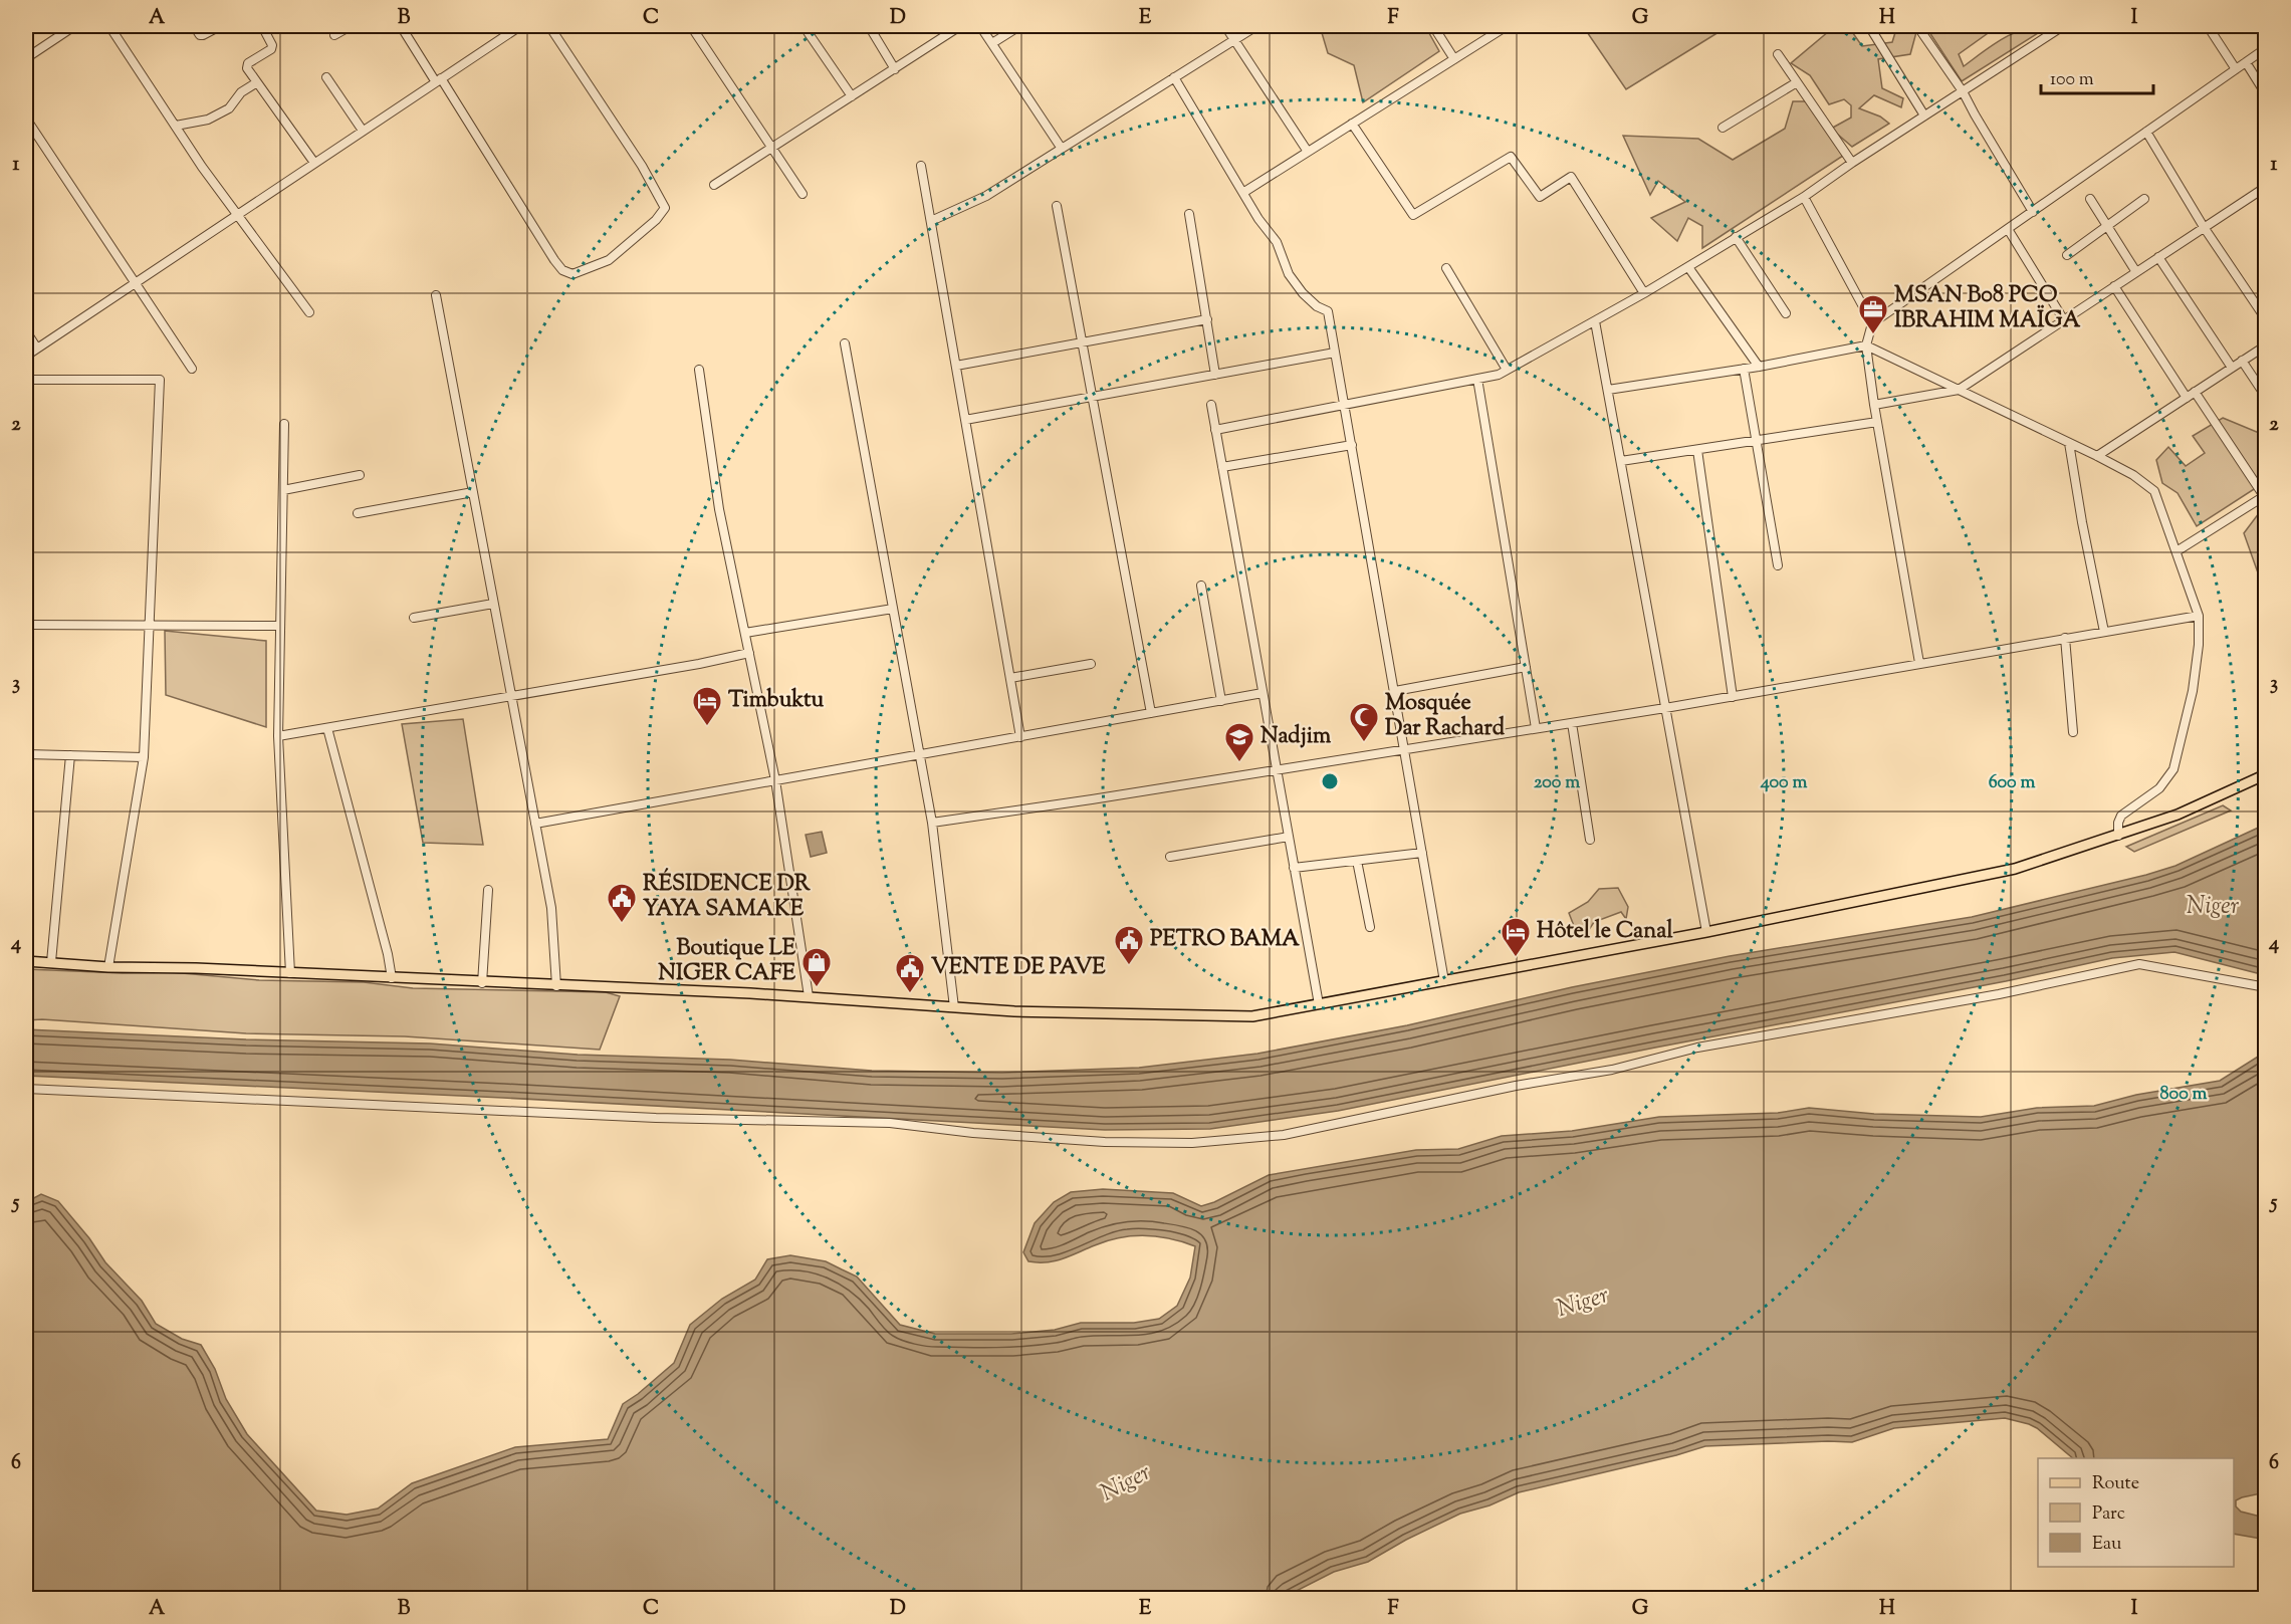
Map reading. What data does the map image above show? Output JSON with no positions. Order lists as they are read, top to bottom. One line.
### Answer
{"water":["Niger"],"places":{"office":["MSAN B08 PCO IBRAHIM MAÏGA"],"hotel":["Timbuktu","Hôtel le Canal"],"mosque":["Mosquée Dar Rachard"],"school or university":["Nadjim"],"public building":["RÉSIDENCE DR YAYA SAMAKE","PETRO BAMA","VENTE DE PAVE"],"shop":["Boutique LE NIGER CAFE"]},"legend":["Route","Parc","Eau"],"scale_bar":"100 m","grid":{"columns":["A","B","C","D","E","F","G","H","I"],"rows":["1","2","3","4","5","6"]},"rings":["200 m","400 m","600 m","800 m"]}
